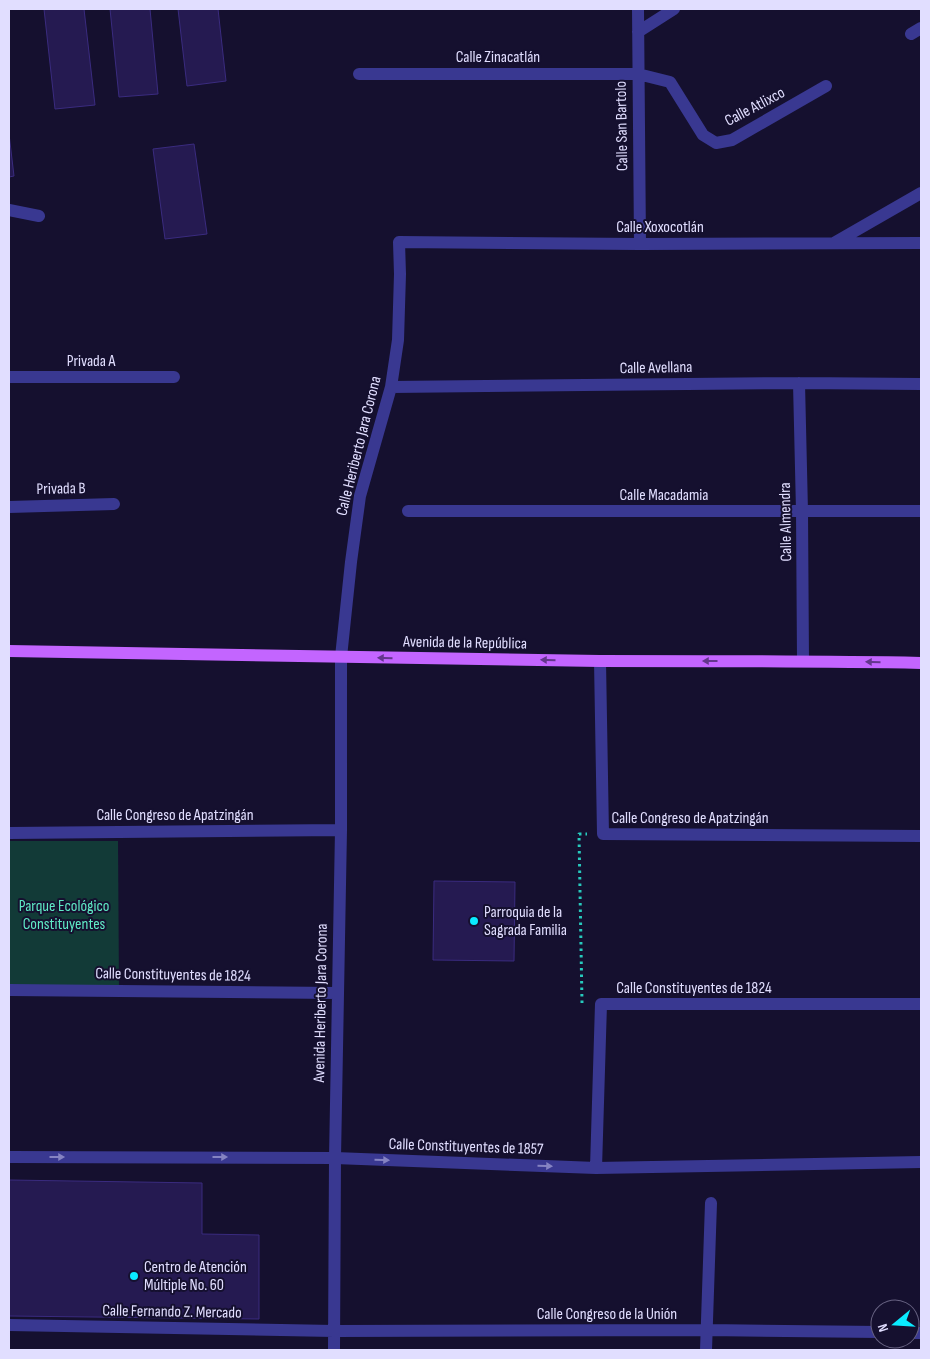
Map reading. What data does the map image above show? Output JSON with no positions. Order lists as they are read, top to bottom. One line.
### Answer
{"streets":{"main road":["Avenida de la República"],"street":["Calle Zinacatlán","Calle Atlixco","Calle San Bartolo","Calle Xoxocotlán","Privada A","Calle Avellana","Calle Heriberto Jara Corona","Privada B","Calle Macadamia","Calle Almendra","Calle Congreso de Apatzingán","Calle Constituyentes de 1824","Avenida Heriberto Jara Corona","Calle Constituyentes de 1857","Calle Fernando Z. Mercado","Calle Congreso de la Unión"]},"crossings":[["Calle Zinacatlán","Calle Atlixco"],["Calle Zinacatlán","Calle San Bartolo"],["Calle Atlixco","Calle San Bartolo"],["Calle San Bartolo","Calle Xoxocotlán"],["Calle Xoxocotlán","Calle Heriberto Jara Corona"],["Calle Avellana","Calle Heriberto Jara Corona"],["Calle Avellana","Calle Almendra"],["Calle Heriberto Jara Corona","Avenida de la República"],["Calle Heriberto Jara Corona","Avenida Heriberto Jara Corona"],["Calle Macadamia","Calle Almendra"],["Calle Almendra","Avenida de la República"],["Avenida de la República","Calle Congreso de Apatzingán"],["Avenida de la República","Avenida Heriberto Jara Corona"],["Calle Congreso de Apatzingán","Avenida Heriberto Jara Corona"],["Calle Constituyentes de 1824","Avenida Heriberto Jara Corona"],["Calle Constituyentes de 1824","Calle Constituyentes de 1857"],["Avenida Heriberto Jara Corona","Calle Constituyentes de 1857"],["Avenida Heriberto Jara Corona","Calle Fernando Z. Mercado"],["Avenida Heriberto Jara Corona","Calle Congreso de la Unión"],["Calle Fernando Z. Mercado","Calle Congreso de la Unión"]],"one_way":["Avenida de la República","Calle Constituyentes de 1857"],"parks":["Parque Ecológico Constituyentes"],"places":["Parroquia de la Sagrada Familia","Centro de Atención Múltiple No. 60"],"north":"left"}
